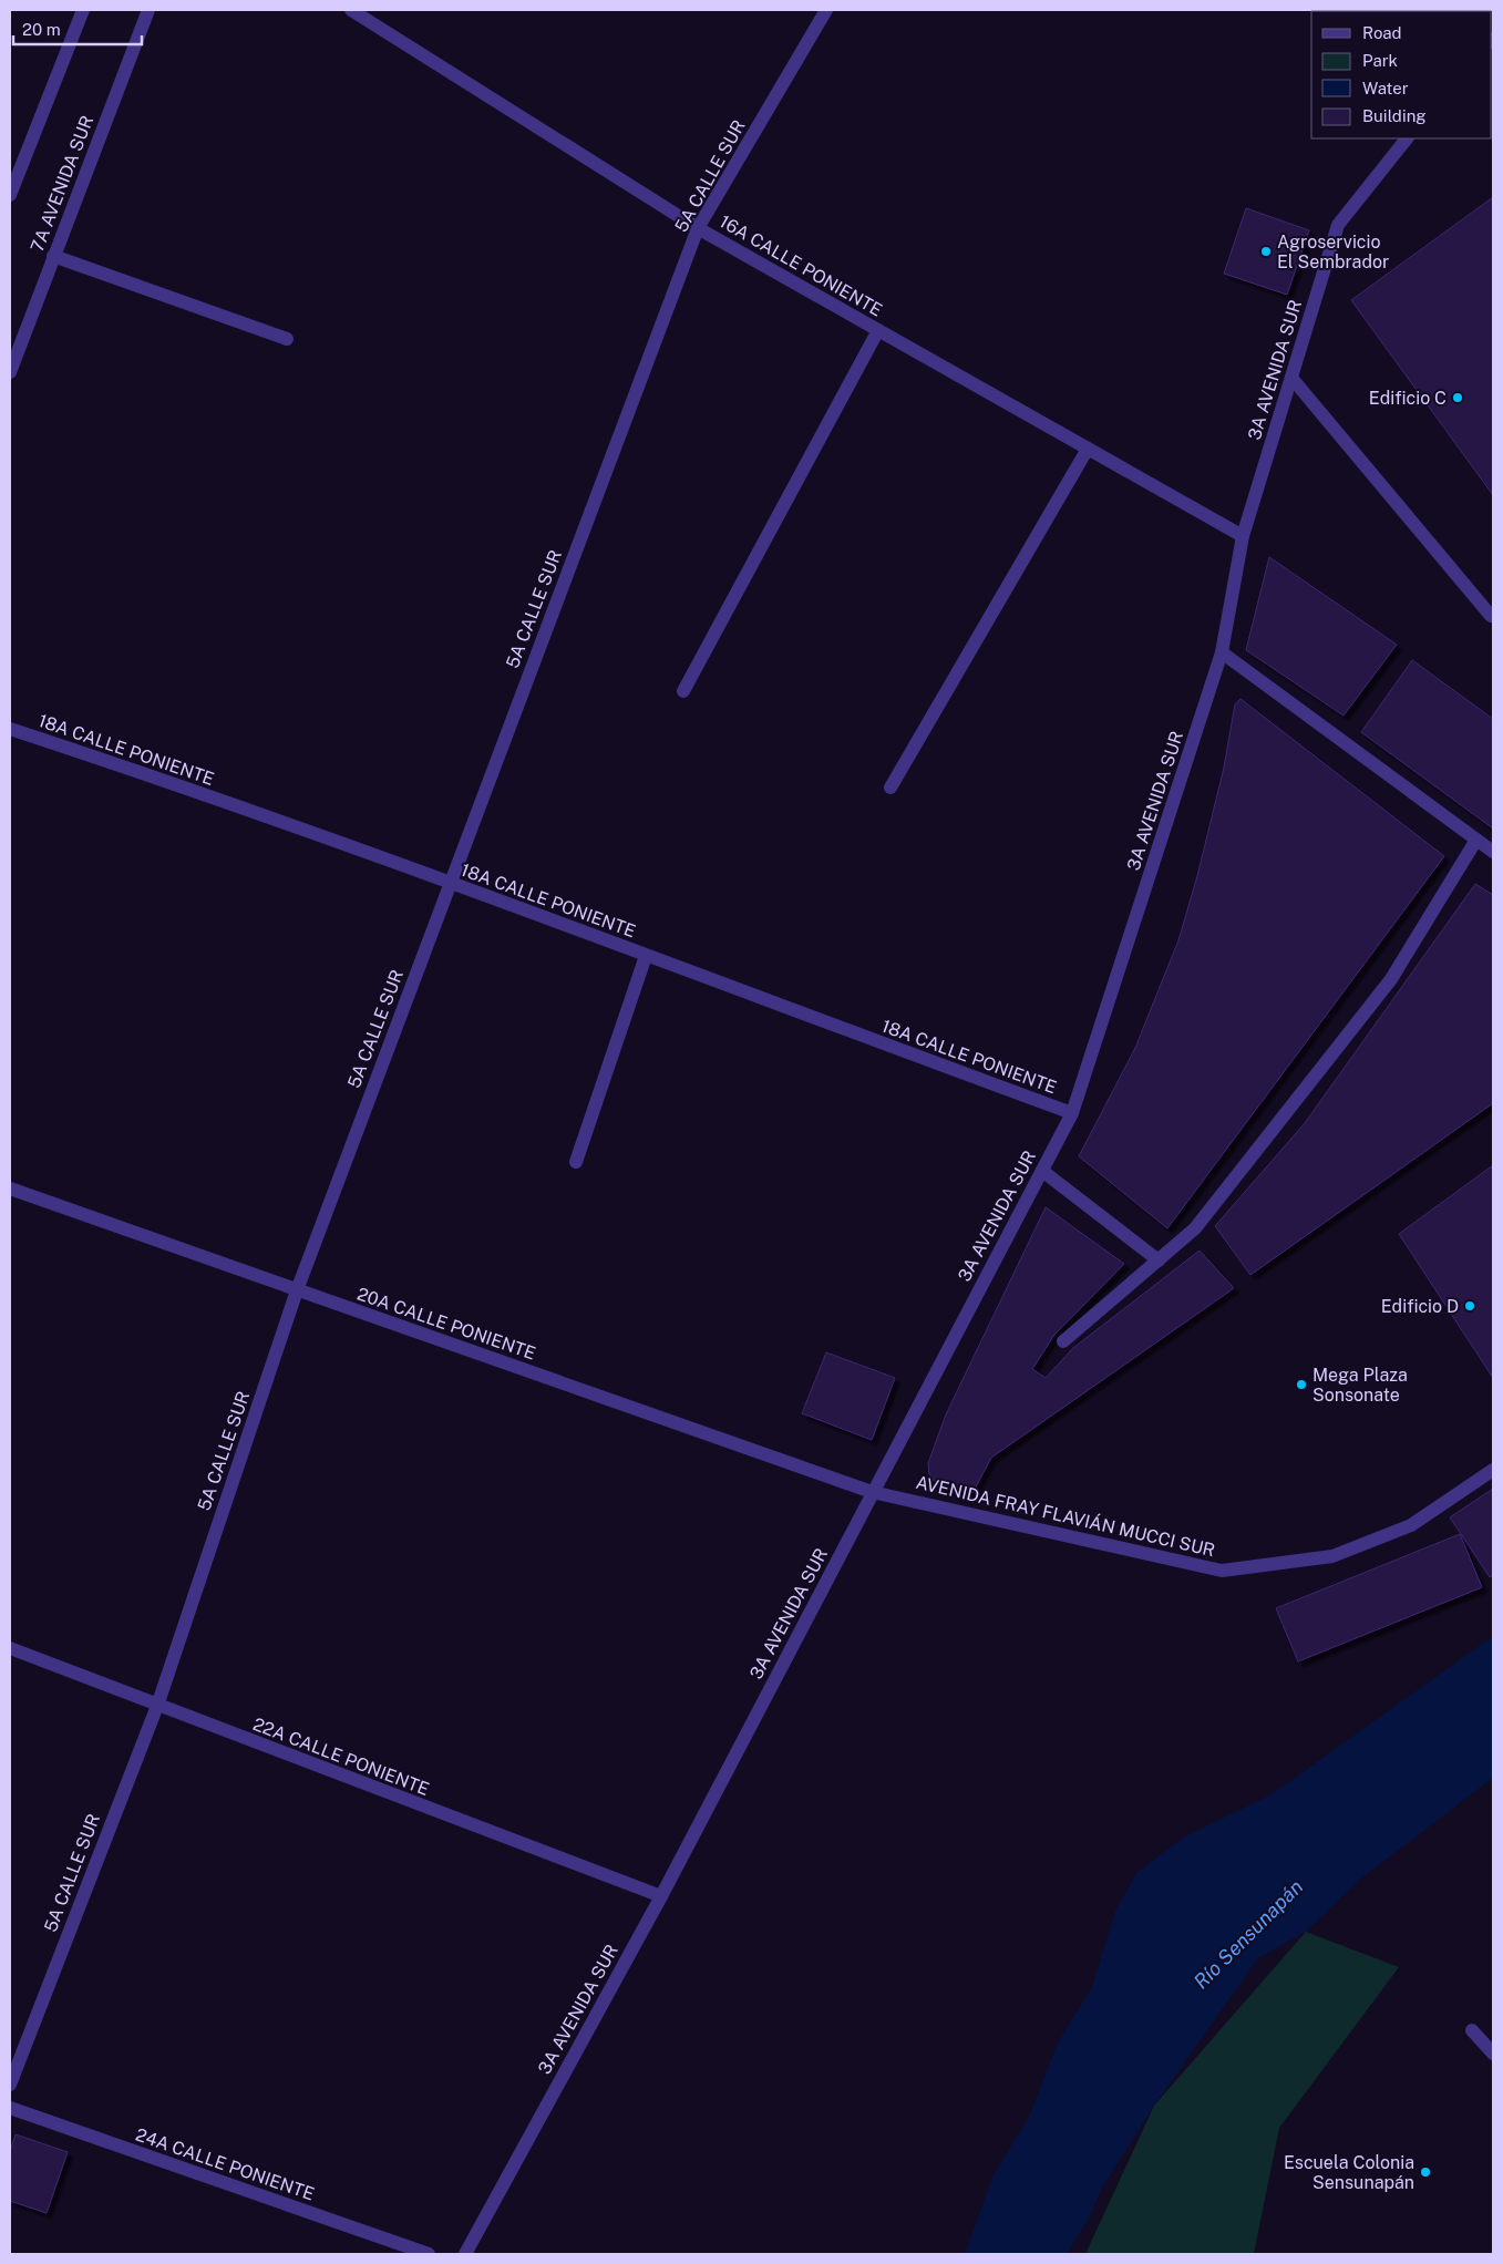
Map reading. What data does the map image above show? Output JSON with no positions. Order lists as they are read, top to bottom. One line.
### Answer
{"streets":{"street":["5A CALLE SUR","7A AVENIDA SUR","16A CALLE PONIENTE","3A AVENIDA SUR","18A CALLE PONIENTE","20A CALLE PONIENTE","AVENIDA FRAY FLAVIÁN MUCCI SUR","22A CALLE PONIENTE","24A CALLE PONIENTE"]},"crossings":[["5A CALLE SUR","16A CALLE PONIENTE"],["5A CALLE SUR","18A CALLE PONIENTE"],["5A CALLE SUR","20A CALLE PONIENTE"],["5A CALLE SUR","22A CALLE PONIENTE"],["16A CALLE PONIENTE","3A AVENIDA SUR"],["3A AVENIDA SUR","18A CALLE PONIENTE"],["3A AVENIDA SUR","20A CALLE PONIENTE"],["3A AVENIDA SUR","AVENIDA FRAY FLAVIÁN MUCCI SUR"],["3A AVENIDA SUR","22A CALLE PONIENTE"],["20A CALLE PONIENTE","AVENIDA FRAY FLAVIÁN MUCCI SUR"]],"water":["Río Sensunapán"],"places":["Agroservicio El Sembrador","Edificio C","Edificio D","Mega Plaza Sonsonate","Escuela Colonia Sensunapán"],"legend":["Road","Park","Water","Building"],"scale_bar":"20 m"}
